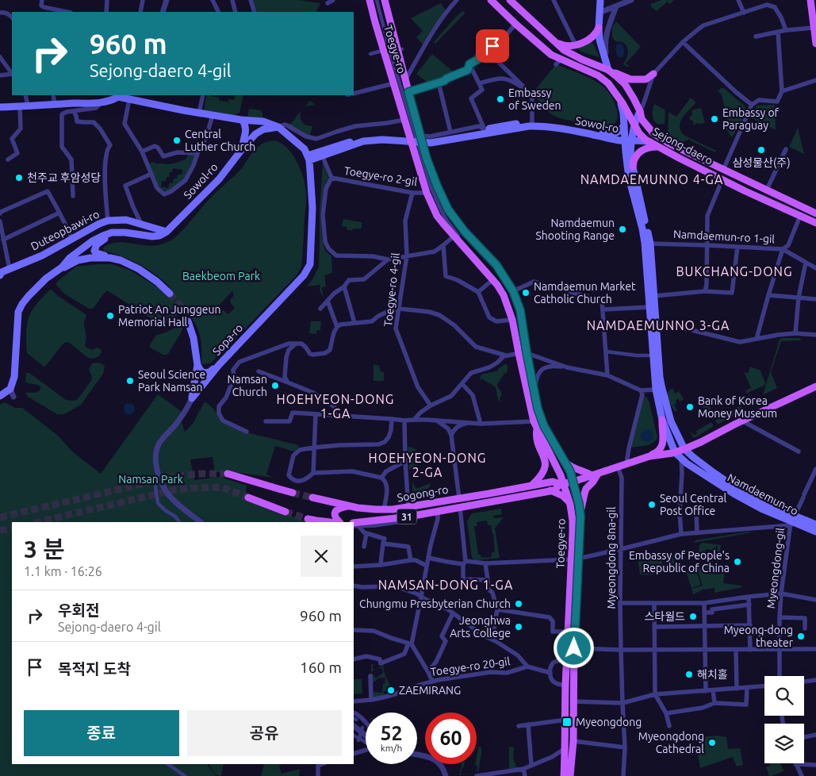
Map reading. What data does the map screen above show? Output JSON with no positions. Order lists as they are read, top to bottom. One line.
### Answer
{"streets":{"main road":["Toegye-ro","Sowol-ro","Sejong-daero","Duteopbawi-ro","Sopa-ro","Sogong-ro","Namdaemun-ro","31"],"street":["Toegye-ro 2-gil","Namdaemun-ro 1-gil","Toegye-ro 4-gil","Myeongdong 8na-gil","Myeongdong-gil","Toegye-ro 20-gil"]},"crossings":[["Toegye-ro","Sowol-ro"],["Toegye-ro","Toegye-ro 2-gil"],["Toegye-ro","Sogong-ro"],["Toegye-ro","Myeongdong 8na-gil"],["Sowol-ro","Sejong-daero"],["Sowol-ro","Duteopbawi-ro"],["Sowol-ro","Sopa-ro"],["Toegye-ro 2-gil","Toegye-ro 4-gil"],["Sogong-ro","Namdaemun-ro"],["Sogong-ro","Myeongdong 8na-gil"],["Namdaemun-ro","Myeongdong-gil"]],"districts":["NAMDAEMUNNO 4-GA","BUKCHANG-DONG","NAMDAEMUNNO 3-GA","HOEHYEON-DONG 1-GA","HOEHYEON-DONG 2-GA","NAMSAN-DONG 1-GA"],"parks":["Baekbeom Park","Namsan Park"],"places":{"other":["Embassy of Sweden","Embassy of Paraguay","Central Luther Church","삼성물산(주)","천주교 후암성당","Namdaemun Shooting Range","Namdaemun Market Catholic Church","Patriot An Junggeun Memorial Hall","Seoul Science Park Namsan","Namsan Church","Bank of Korea Money Museum","Seoul Central Post Office","Embassy of People's Republic of China","Chungmu Presbyterian Church","스타월드","Jeonghwa Arts College","Myeong-dong theater","해치홀","ZAEMIRANG","Myeongdong Cathedral"],"transit":["Myeongdong"]},"page":{"turn":["960 m","Sejong-daero 4-gil"],"heading":["3 분","1.1 km · 16:26"],"list":[{"name":"우회전","note":"Sejong-daero 4-gil","value":"960 m"},{"name":"목적지 도착","value":"160 m"}],"buttons":["종료","공유"],"speed":"52 km/h","limit":"60"}}
